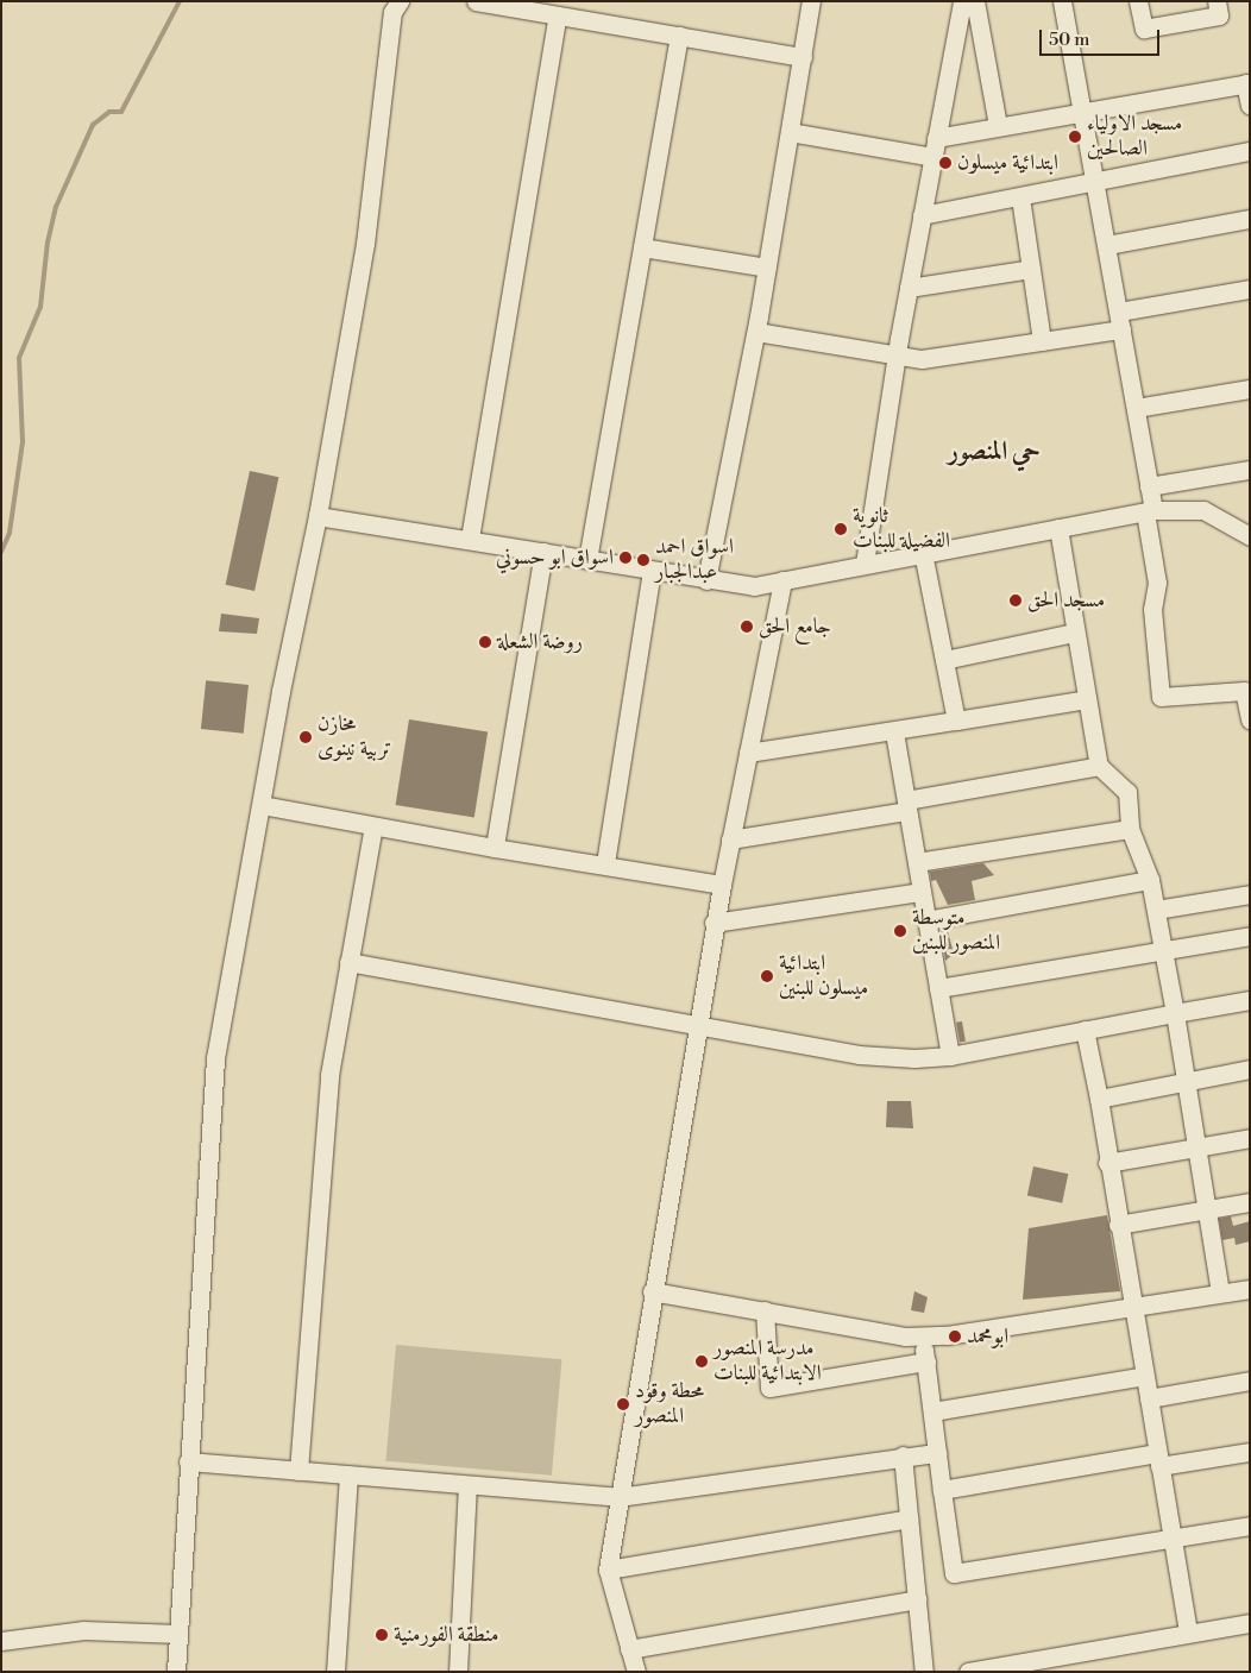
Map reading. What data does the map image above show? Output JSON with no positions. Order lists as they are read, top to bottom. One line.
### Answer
{"districts":["حي المنصور"],"places":["مسجد الاولياء الصالحين","ابتدائية ميسلون","ثانوية الفضيلة للبنات","اسواق ابو حسوني","اسواق احمد عبدالجبار","مسجد الحق","جامع الحق","روضة الشعلة","مخازن تربية نينوى","متوسطة المنصور للبنين","ابتدائية ميسلون للبنين","ابومحمد","مدرسة المنصور الابتدائية للبنات","محطة وقود المنصور","منطقة الفورمنية"],"scale_bar":"50 m"}
